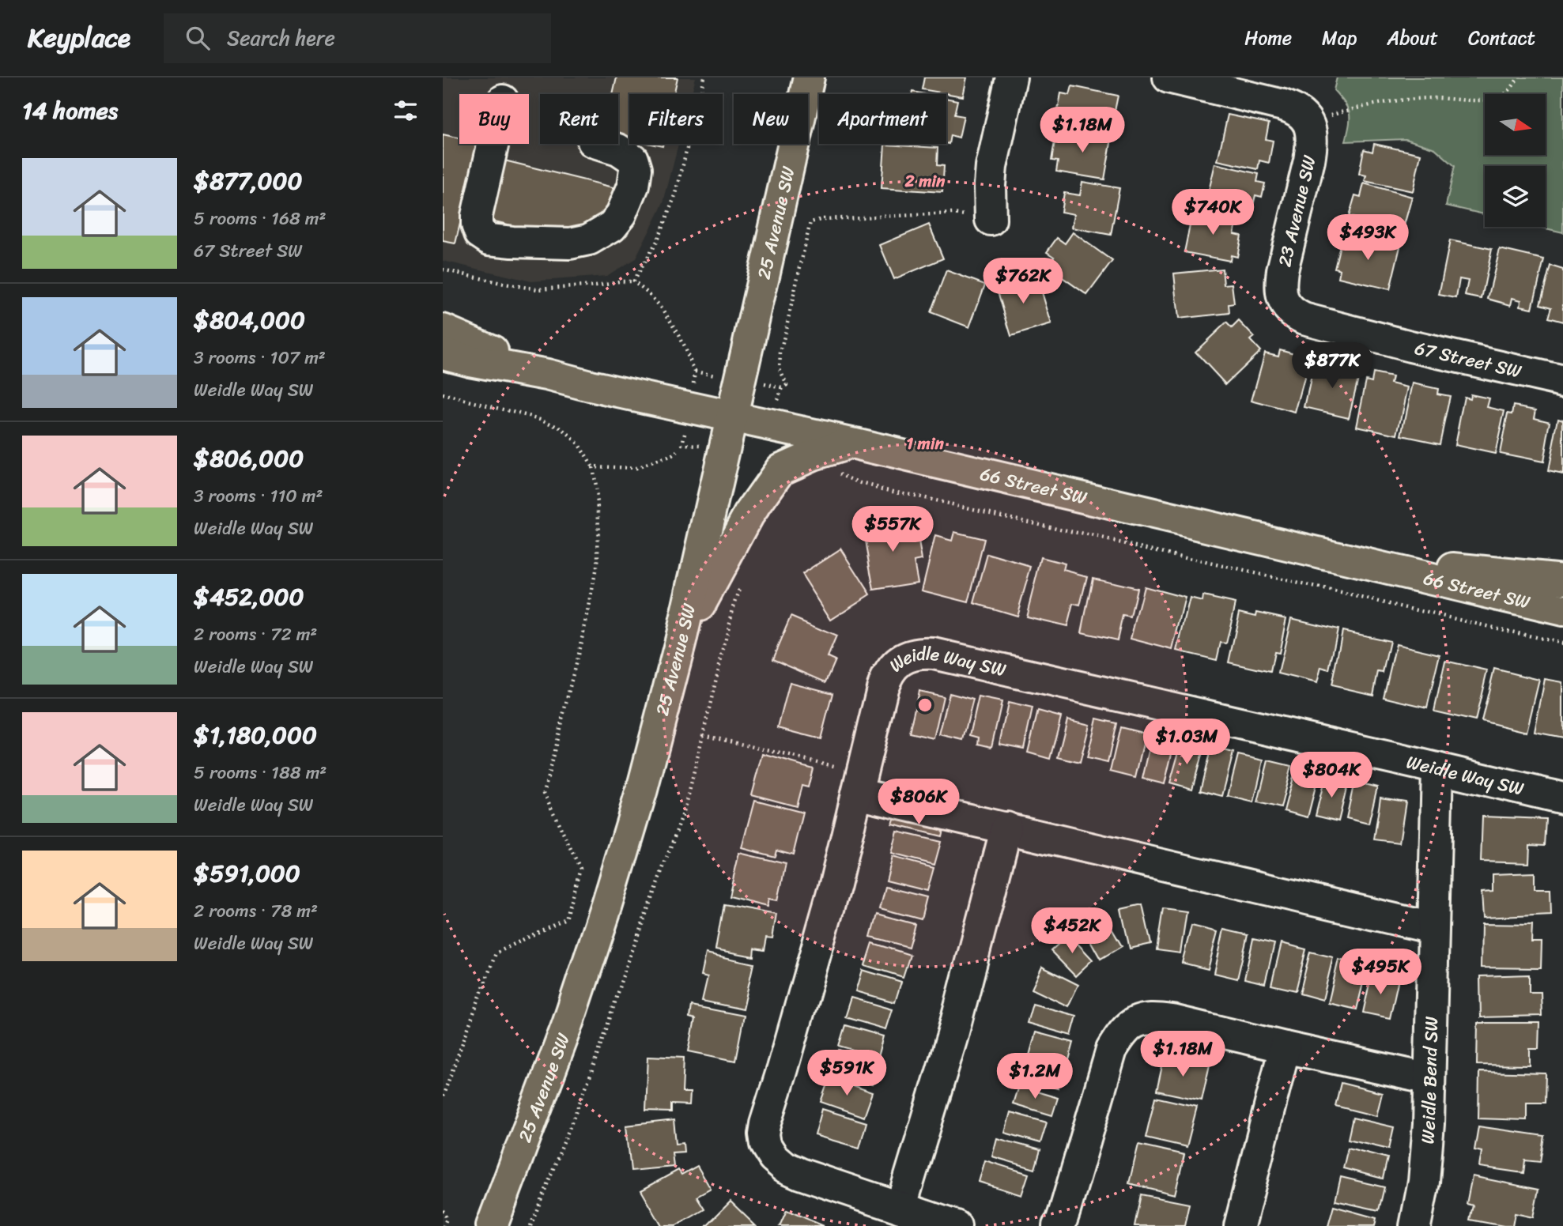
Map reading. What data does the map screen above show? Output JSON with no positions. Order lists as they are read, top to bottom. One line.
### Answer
{"streets":{"main road":["25 Avenue SW","66 Street SW"],"street":["23 Avenue SW","67 Street SW","Weidle Way SW","Weidle Bend SW"]},"crossings":[["23 Avenue SW","67 Street SW"],["25 Avenue SW","66 Street SW"],["Weidle Way SW","Weidle Bend SW"]],"north":"right","page":{"header":"Keyplace","search":"Search here","nav":["Home","Map","About","Contact"],"heading":"14 homes","chip":["Buy","Rent","Filters","New","Apartment"],"price":["$1.18M","$740K","$493K","$762K","$877K","$557K","$1.03M","$804K","$806K","$452K","$495K","$1.18M","$591K","$1.2M"],"list":[{"name":"$877,000","note":"5 rooms · 168 m² · 67 Street SW"},{"name":"$804,000","note":"3 rooms · 107 m² · Weidle Way SW"},{"name":"$806,000","note":"3 rooms · 110 m² · Weidle Way SW"},{"name":"$452,000","note":"2 rooms · 72 m² · Weidle Way SW"},{"name":"$1,180,000","note":"5 rooms · 188 m² · Weidle Way SW"},{"name":"$591,000","note":"2 rooms · 78 m² · Weidle Way SW"}]},"rings":["2 min","1 min"]}
